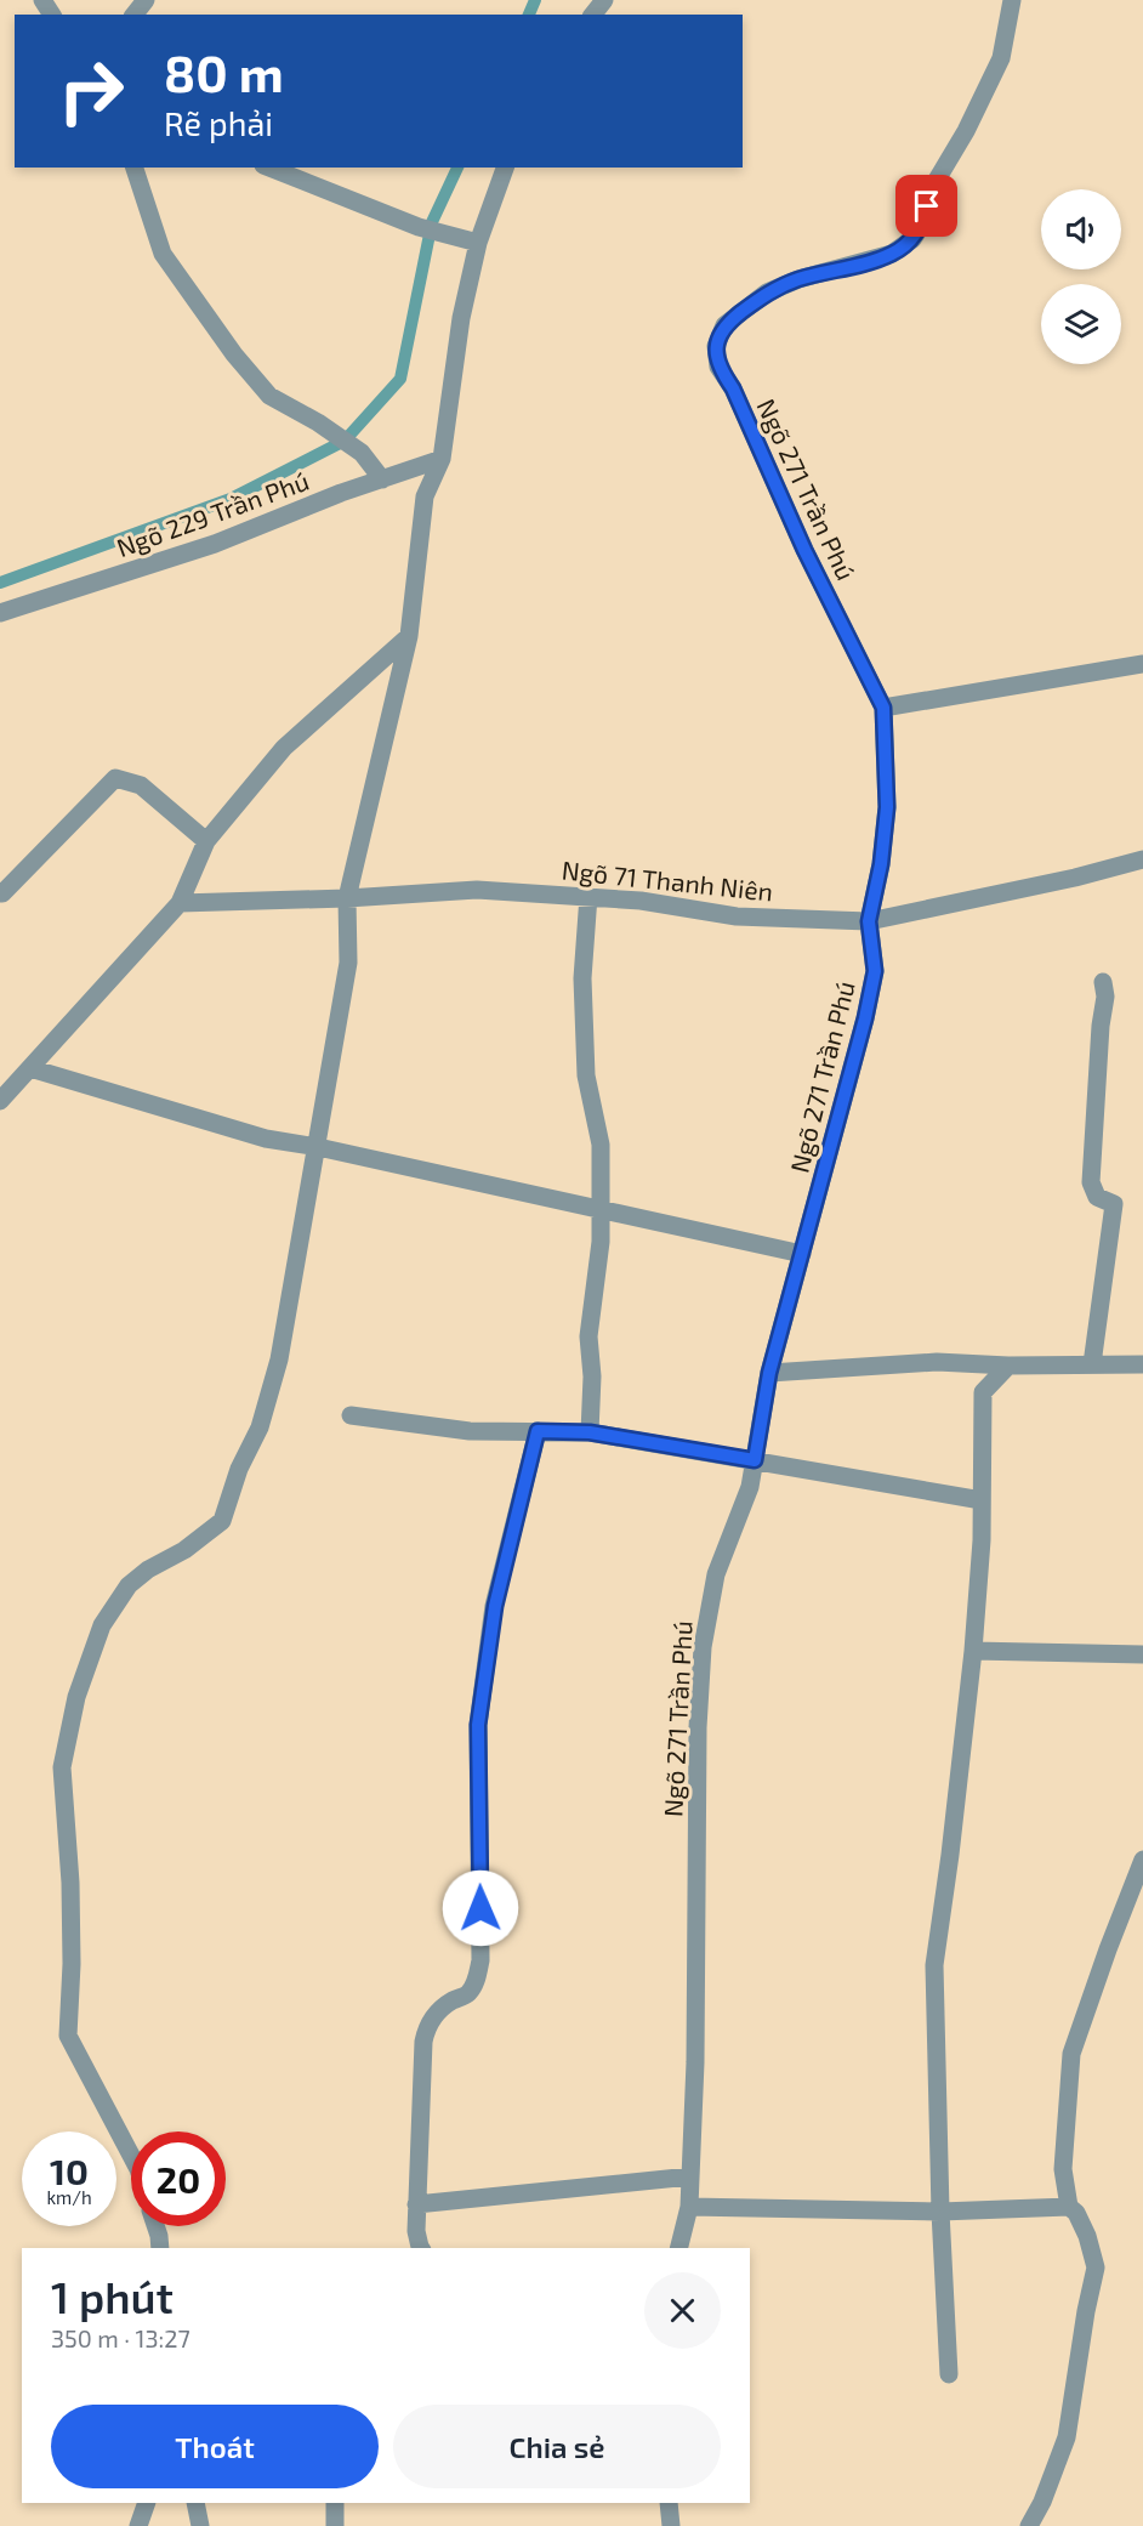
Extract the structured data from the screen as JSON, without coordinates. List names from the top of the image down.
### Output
{
  "streets": {
    "street": ["Ngõ 271 Trần Phú", "Ngõ 229 Trần Phú", "Ngõ 71 Thanh Niên"]
  },
  "crossings": [
    ["Ngõ 271 Trần Phú", "Ngõ 71 Thanh Niên"]
  ],
  "page": {
    "turn": ["80 m", "Rẽ phải"],
    "speed": "10 km/h",
    "limit": "20",
    "heading": ["1 phút", "350 m · 13:27"],
    "buttons": ["Thoát", "Chia sẻ"]
  }
}
